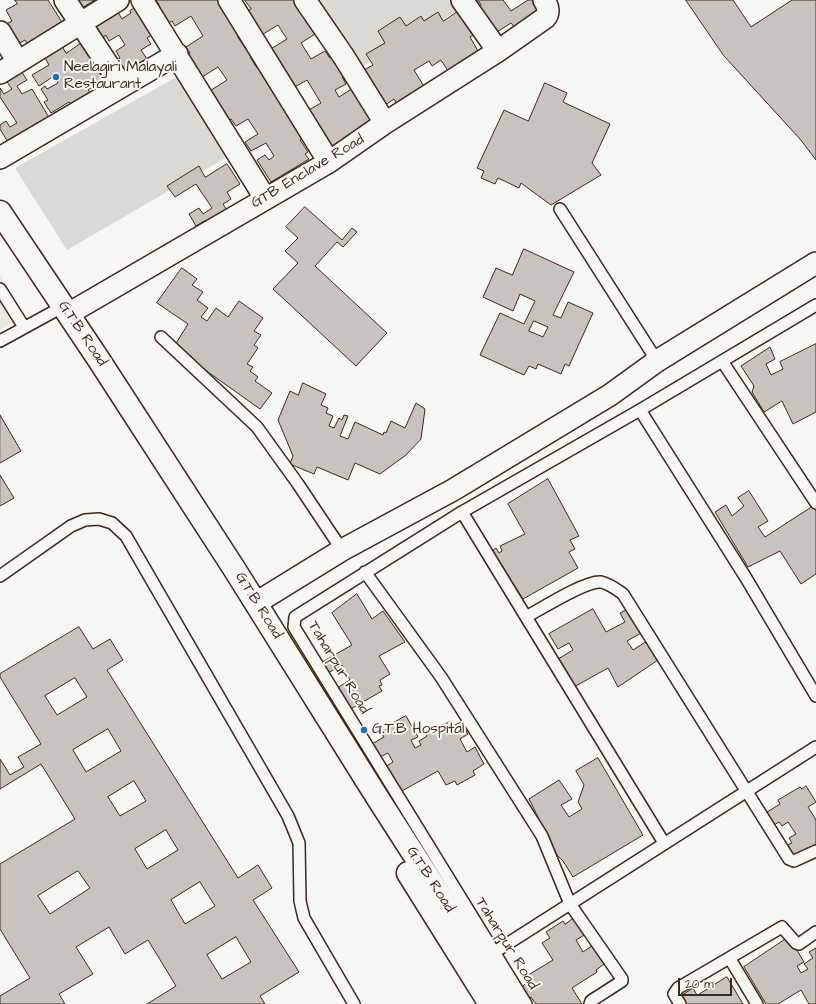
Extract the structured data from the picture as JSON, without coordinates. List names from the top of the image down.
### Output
{
  "streets": {
    "main road": ["G.T.B Road"],
    "street": ["GTB Enclave Road"],
    "lane": ["Taharpur Road"]
  },
  "crossings": [
    ["GTB Enclave Road", "G.T.B Road"]
  ],
  "places": ["Neelagiri Malayali Restaurant", "G.T.B Hospital"],
  "scale_bar": "20 m"
}
